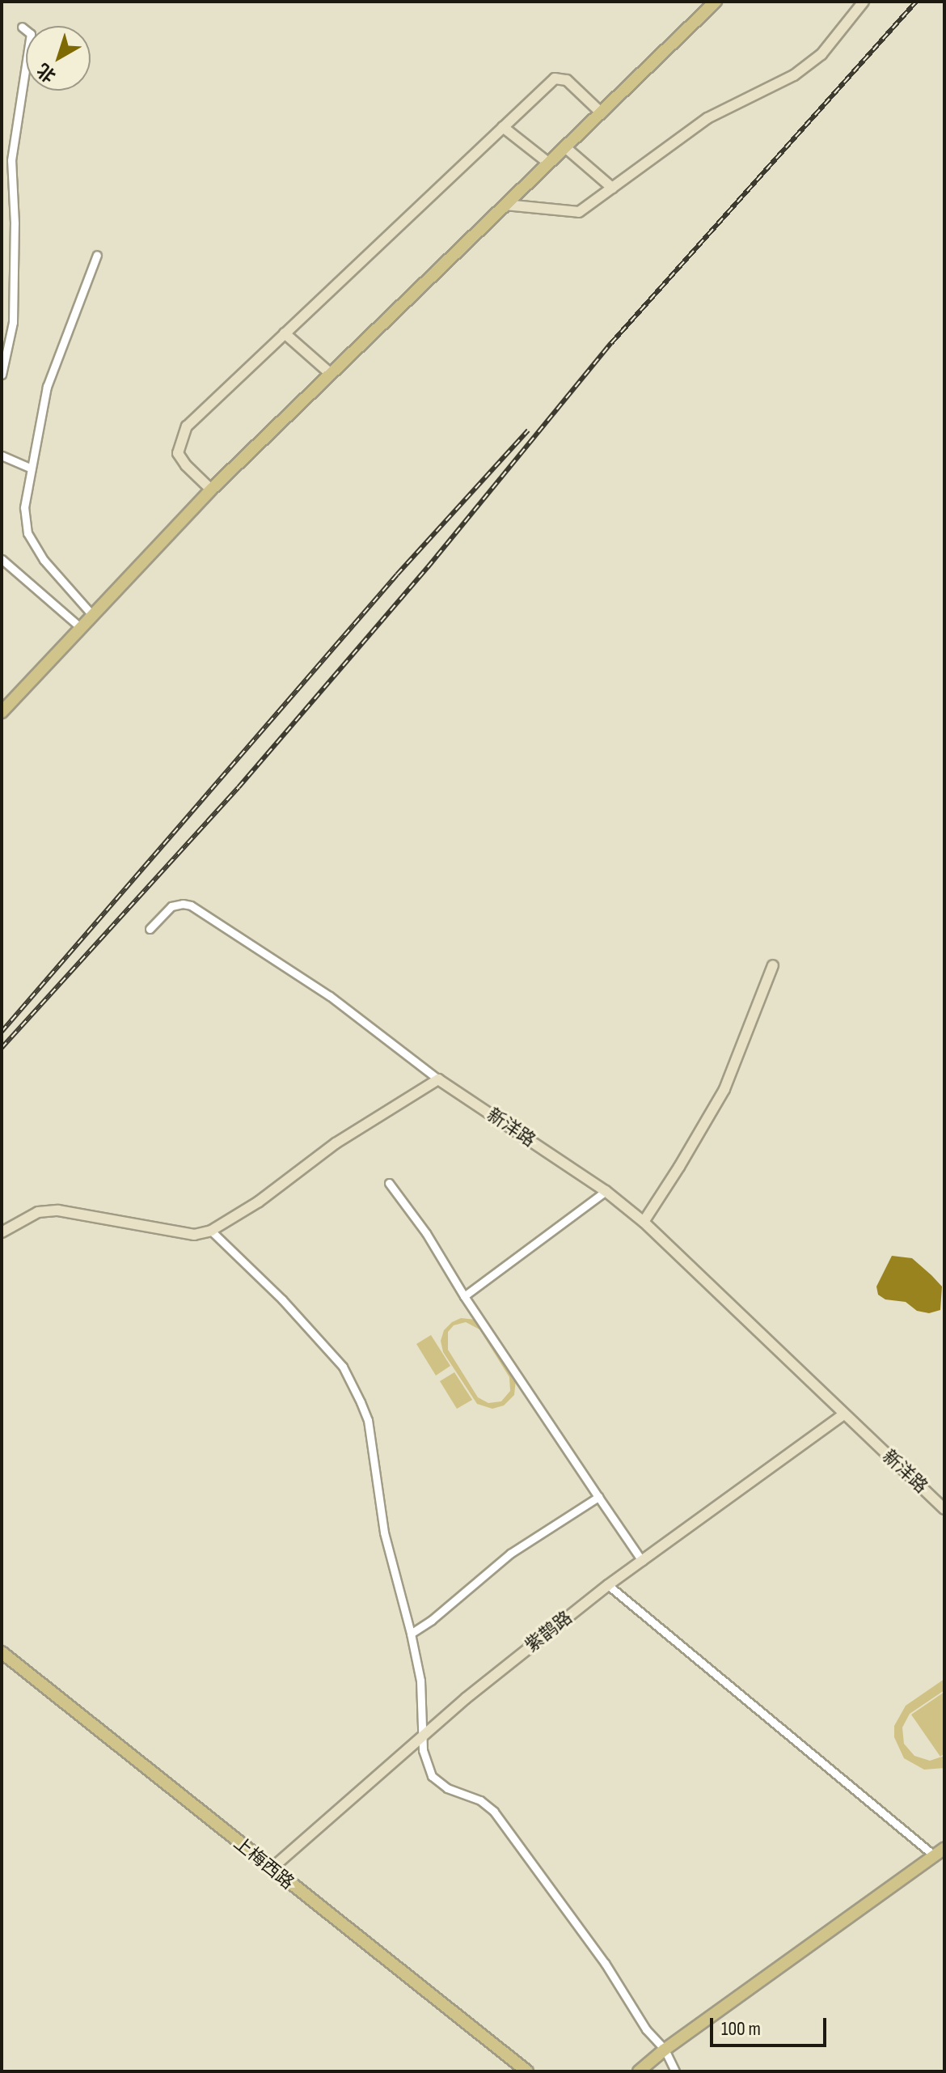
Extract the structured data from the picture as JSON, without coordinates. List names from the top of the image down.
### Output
{
  "streets": {
    "main road": ["上梅西路"],
    "street": ["新洋路", "紫鹊路"]
  },
  "crossings": [
    ["新洋路", "紫鹊路"],
    ["紫鹊路", "上梅西路"]
  ],
  "scale_bar": "100 m",
  "north": "bottom left"
}
